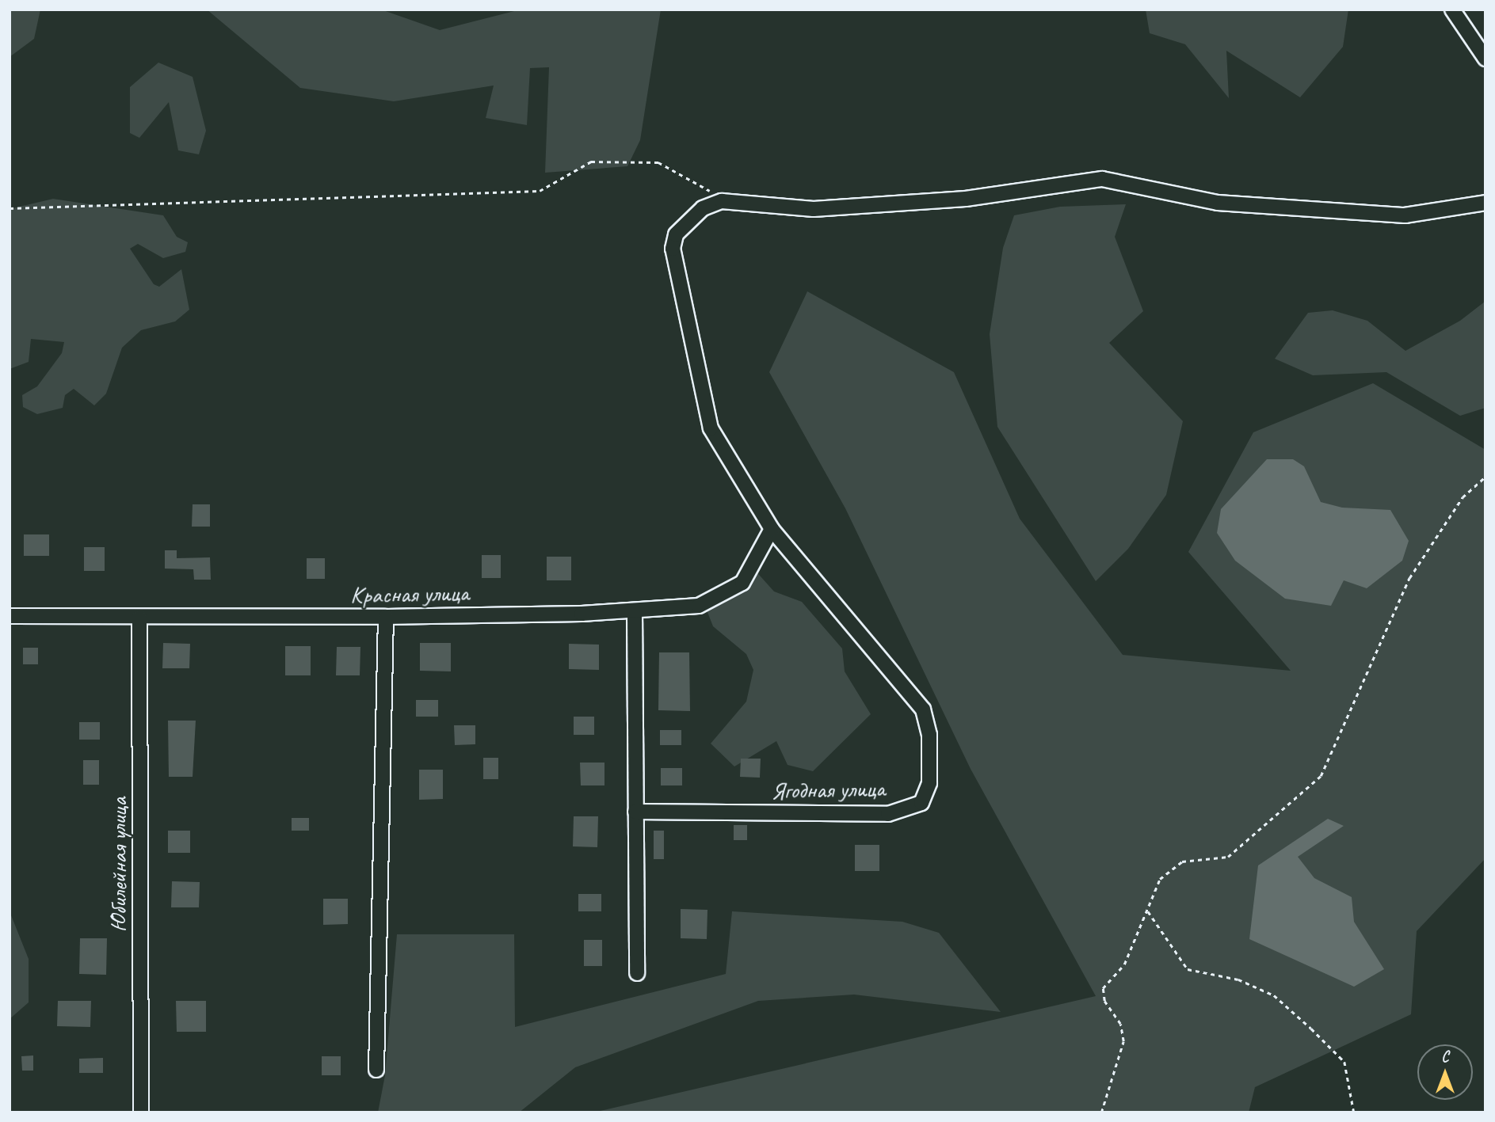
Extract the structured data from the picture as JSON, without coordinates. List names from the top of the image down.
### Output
{
  "streets": {
    "street": ["Красная улица", "Ягодная улица", "Юбилейная улица"]
  },
  "crossings": [
    ["Красная улица", "Ягодная улица"],
    ["Красная улица", "Юбилейная улица"]
  ],
  "north": "top"
}
